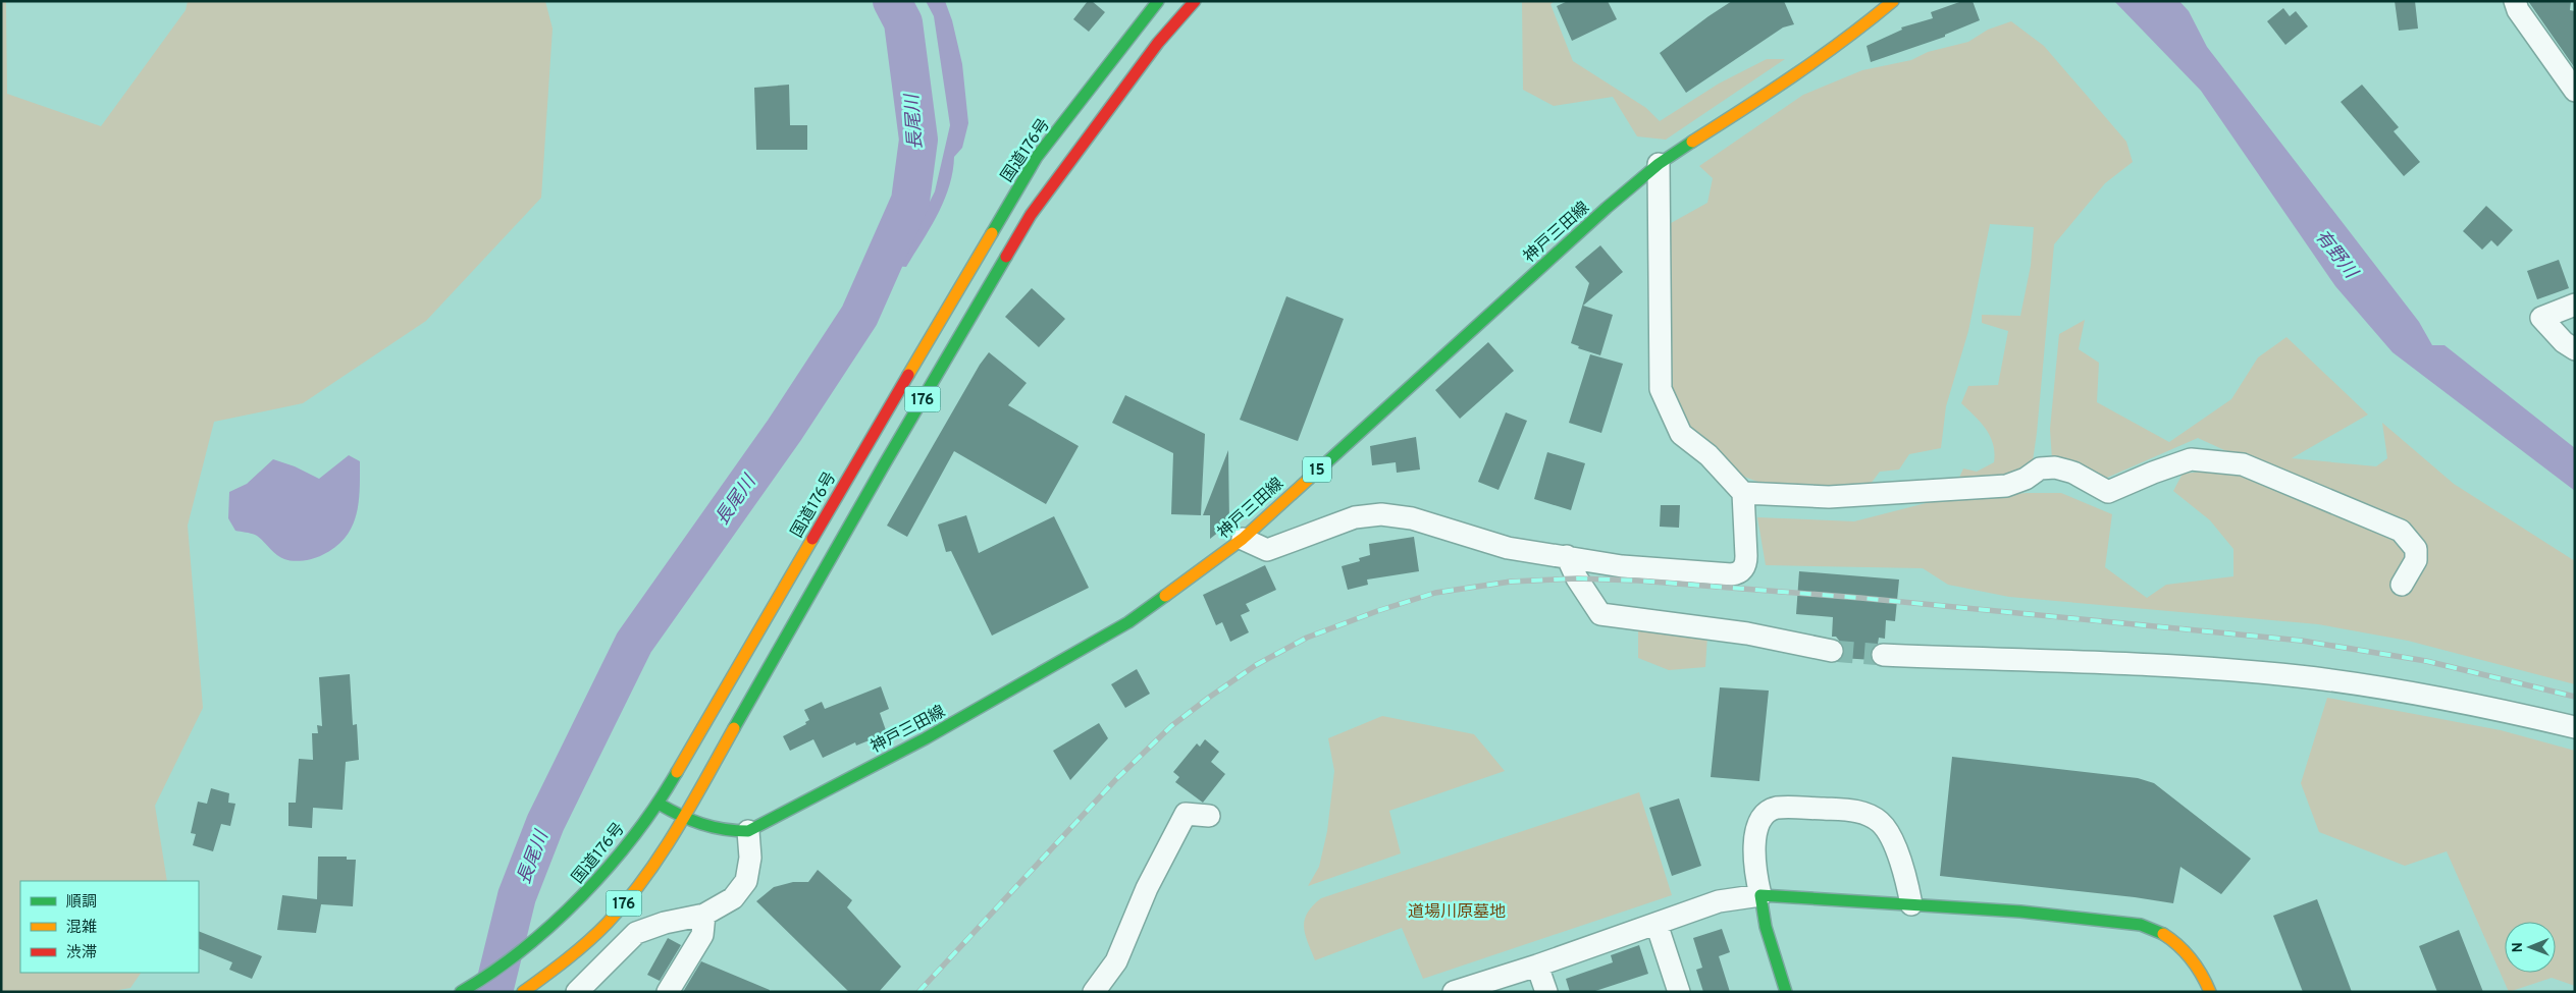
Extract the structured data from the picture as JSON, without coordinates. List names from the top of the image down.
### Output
{
  "streets": {
    "main road": [
      "国道176号",
      "神戸三田線",
      "176",
      "15"
    ]
  },
  "crossings": [
    ["国道176号", "神戸三田線"],
    ["神戸三田線", "176"]
  ],
  "water": ["長尾川", "有野川"],
  "parks": ["道場川原墓地"],
  "legend": ["順調", "混雑", "渋滞"],
  "north": "left"
}
